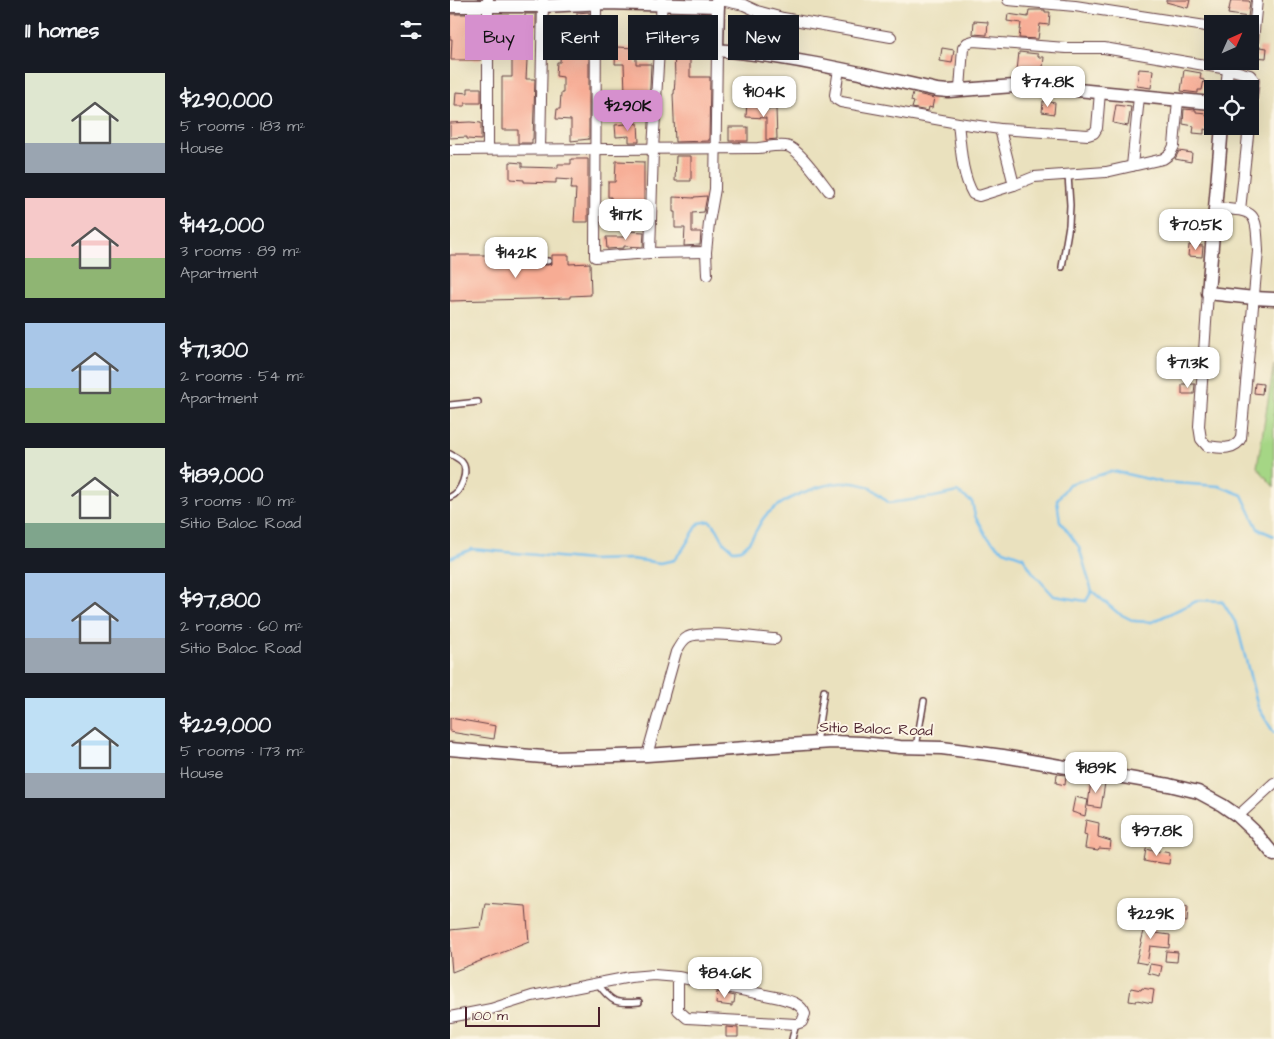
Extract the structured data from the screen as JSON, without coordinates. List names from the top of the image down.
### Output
{
  "streets": {
    "street": ["Sitio Baloc Road"]
  },
  "scale_bar": "100 m",
  "north": "top right",
  "page": {
    "heading": "11 homes",
    "chip": [
      "Buy",
      "Rent",
      "Filters",
      "New"
    ],
    "list": [
      {
        "name": "$290,000",
        "note": "5 rooms · 183 m² · House"
      },
      {
        "name": "$142,000",
        "note": "3 rooms · 89 m² · Apartment"
      },
      {
        "name": "$71,300",
        "note": "2 rooms · 54 m² · Apartment"
      },
      {
        "name": "$189,000",
        "note": "3 rooms · 110 m² · Sitio Baloc Road"
      },
      {
        "name": "$97,800",
        "note": "2 rooms · 60 m² · Sitio Baloc Road"
      },
      {
        "name": "$229,000",
        "note": "5 rooms · 173 m² · House"
      }
    ],
    "price": [
      "$74.8K",
      "$104K",
      "$290K",
      "$117K",
      "$70.5K",
      "$142K",
      "$71.3K",
      "$189K",
      "$97.8K",
      "$229K",
      "$84.6K"
    ],
    "scale": "100 m"
  }
}
